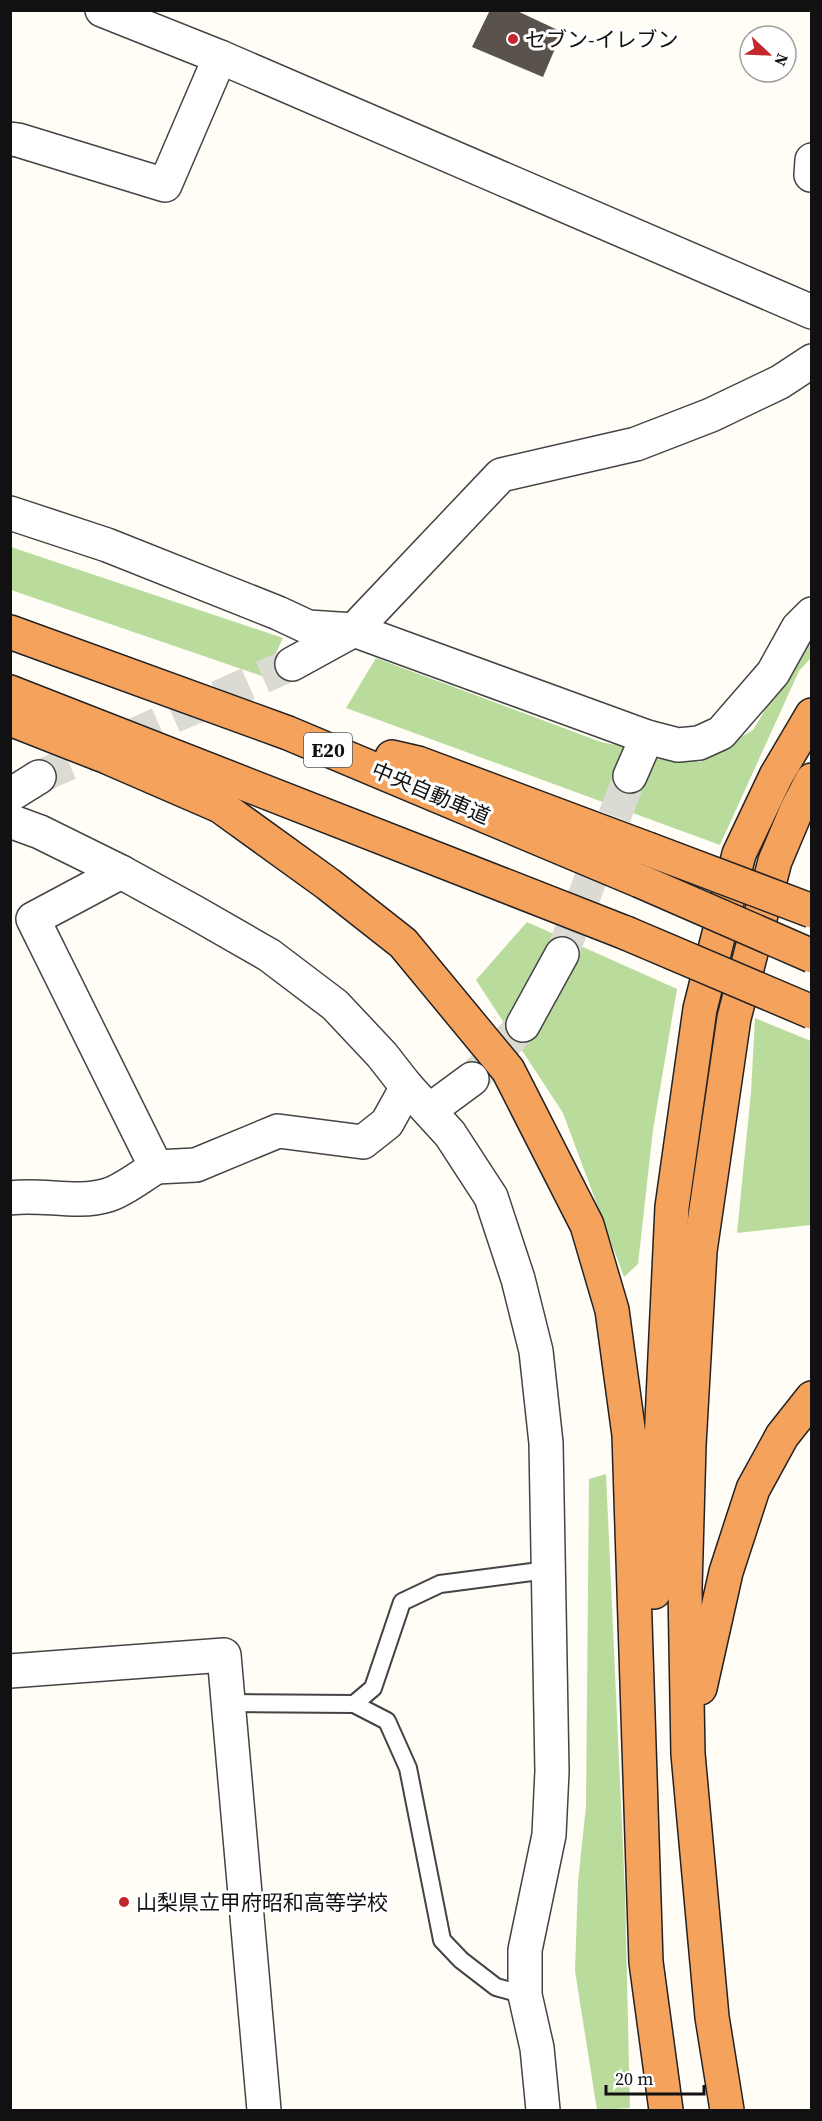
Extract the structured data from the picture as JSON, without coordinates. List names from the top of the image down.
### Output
{
  "streets": {
    "highway": ["E20", "中央自動車道"]
  },
  "places": ["セブン-イレブン", "山梨県立甲府昭和高等学校"],
  "scale_bar": "20 m",
  "north": "bottom right"
}
